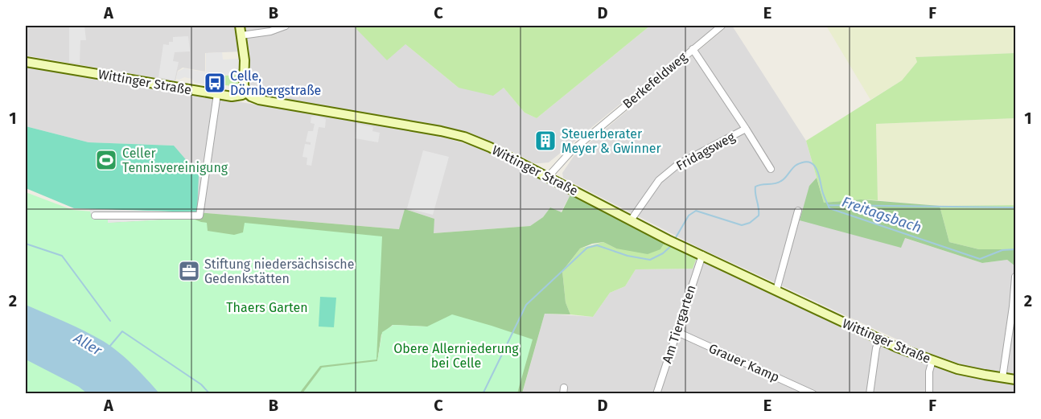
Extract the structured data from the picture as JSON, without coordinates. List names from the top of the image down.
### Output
{
  "streets": {
    "main road": ["Wittinger Straße"],
    "street": [
      "Berkefeldweg",
      "Fridagsweg",
      "Am Tiergarten",
      "Grauer Kamp"
    ]
  },
  "crossings": [
    ["Berkefeldweg", "Wittinger Straße"],
    ["Wittinger Straße", "Fridagsweg"],
    ["Wittinger Straße", "Am Tiergarten"],
    ["Am Tiergarten", "Grauer Kamp"]
  ],
  "water": ["Freitagsbach", "Aller"],
  "parks": ["Thaers Garten", "Obere Allerniederung bei Celle"],
  "places": {
    "bus stop": ["Celle, Dörnbergstraße"],
    "building": ["Steuerberater Meyer & Gwinner"],
    "sports": ["Celler Tennisvereinigung"],
    "office": ["Stiftung niedersächsische Gedenkstätten"]
  },
  "grid": {
    "columns": [
      "A",
      "B",
      "C",
      "D",
      "E",
      "F"
    ],
    "rows": ["1", "2"]
  }
}
